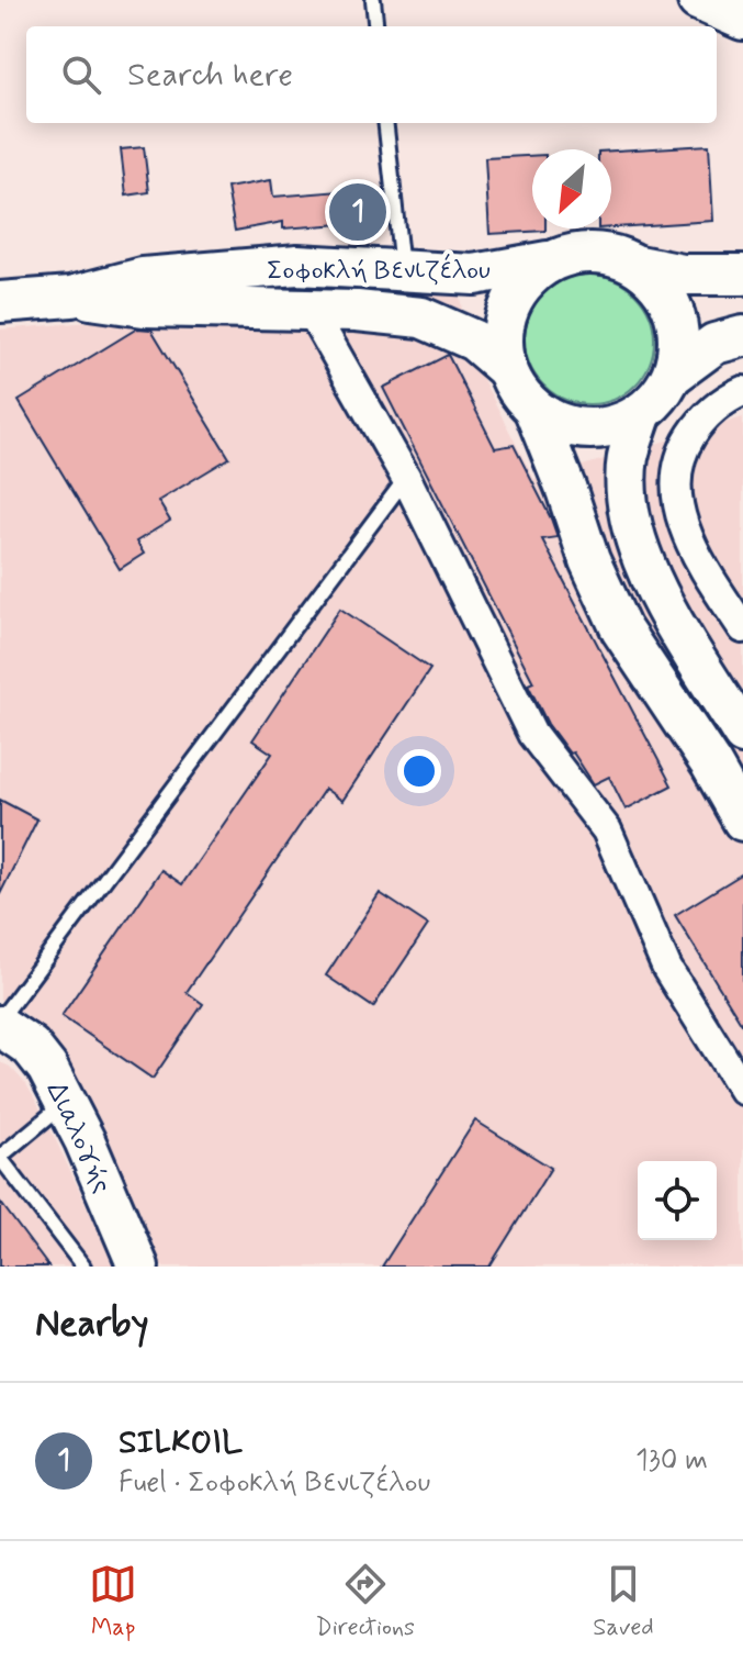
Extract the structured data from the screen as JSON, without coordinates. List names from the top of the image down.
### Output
{
  "streets": {
    "street": ["Σοφοκλή Βενιζέλου", "Διαλογής"]
  },
  "north": "bottom left",
  "page": {
    "search": "Search here",
    "pins": "1",
    "heading": "Nearby",
    "list": [
      {
        "mark": "1",
        "name": "SILKOIL",
        "note": "Fuel · Σοφοκλή Βενιζέλου",
        "value": "130 m"
      }
    ],
    "nav": ["Map", "Directions", "Saved"]
  }
}
